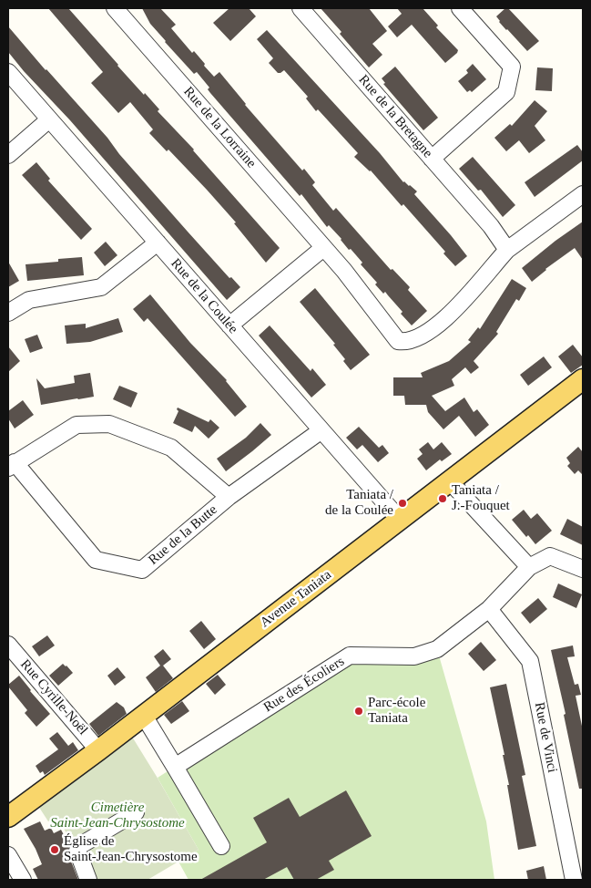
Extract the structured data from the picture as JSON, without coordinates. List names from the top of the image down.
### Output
{
  "streets": {
    "main road": ["Avenue Taniata"],
    "street": [
      "Rue de la Bretagne",
      "Rue de la Lorraine",
      "Rue de la Coulée",
      "Rue de la Butte",
      "Rue des Écoliers",
      "Rue Cyrille-Noël",
      "Rue de Vinci"
    ]
  },
  "crossings": [
    ["Rue de la Bretagne", "Rue de la Lorraine"],
    ["Rue de la Coulée", "Rue de la Butte"],
    ["Rue de la Coulée", "Avenue Taniata"],
    ["Avenue Taniata", "Rue Cyrille-Noël"],
    ["Rue des Écoliers", "Rue de Vinci"]
  ],
  "parks": ["Cimetière Saint-Jean-Chrysostome"],
  "places": [
    "Taniata / J.-Fouquet",
    "Taniata / de la Coulée",
    "Parc-école Taniata",
    "Église de Saint-Jean-Chrysostome"
  ]
}
